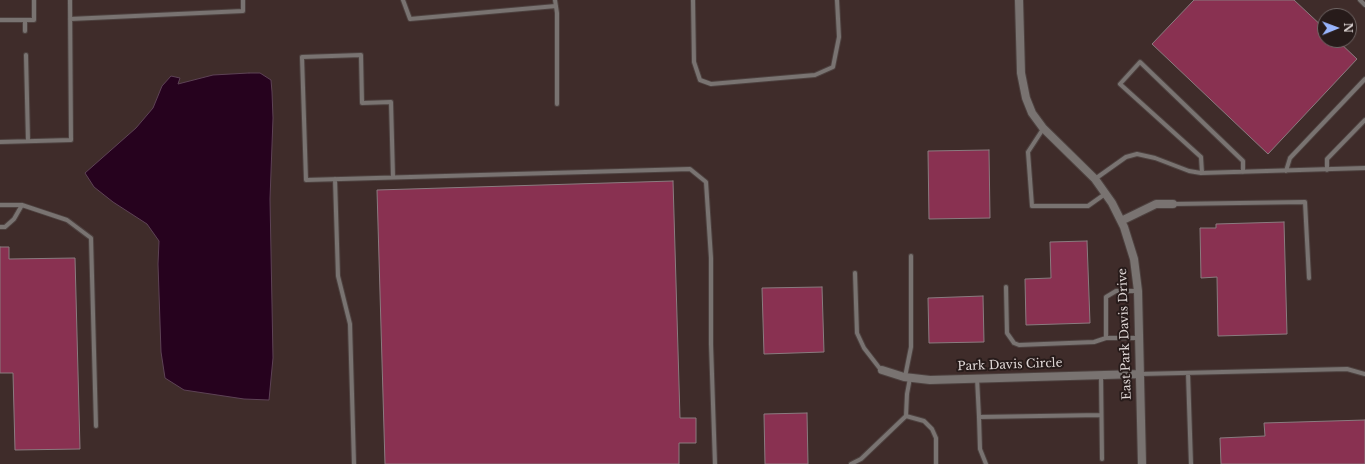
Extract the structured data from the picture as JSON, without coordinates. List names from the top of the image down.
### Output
{
  "streets": {
    "street": ["East Park Davis Drive", "Park Davis Circle"]
  },
  "crossings": [
    ["East Park Davis Drive", "Park Davis Circle"]
  ],
  "north": "right"
}
